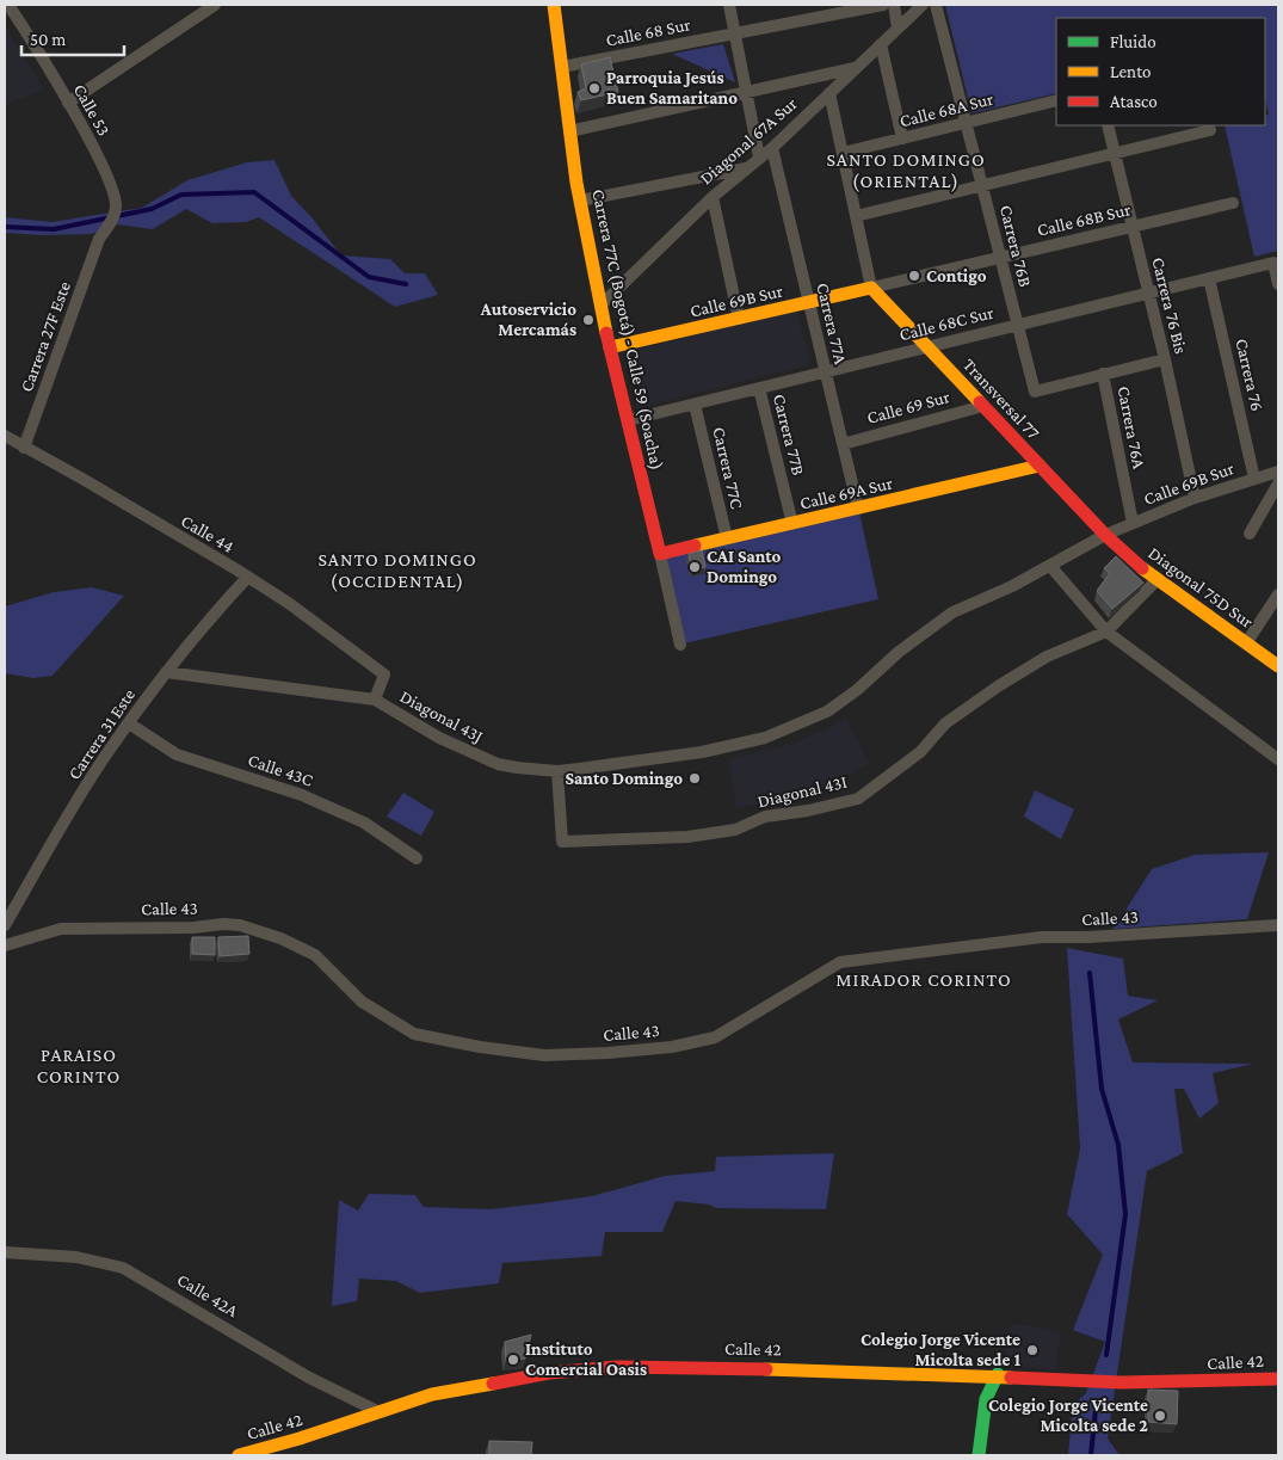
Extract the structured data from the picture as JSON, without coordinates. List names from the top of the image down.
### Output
{
  "streets": {
    "street": [
      "Calle 68 Sur",
      "Calle 53",
      "Calle 68A Sur",
      "Diagonal 67A Sur",
      "Calle 68B Sur",
      "Carrera 76B",
      "Calle 69B Sur",
      "Carrera 76 Bis",
      "Carrera 77A",
      "Calle 68C Sur",
      "Carrera 77C (Bogotá) - Calle 59 (Soacha)",
      "Carrera 27F Este",
      "Carrera 76",
      "Transversal 77",
      "Calle 69 Sur",
      "Carrera 76A",
      "Carrera 77B",
      "Carrera 77C",
      "Calle 69A Sur",
      "Calle 44",
      "Diagonal 75D Sur",
      "Diagonal 43J",
      "Carrera 31 Este",
      "Calle 43C",
      "Diagonal 43I",
      "Calle 43",
      "Calle 42A",
      "Calle 42"
    ]
  },
  "crossings": [
    ["Calle 68 Sur", "Carrera 77C (Bogotá) - Calle 59 (Soacha)"],
    ["Calle 53", "Carrera 27F Este"],
    ["Calle 68A Sur", "Carrera 76B"],
    ["Diagonal 67A Sur", "Carrera 77A"],
    ["Diagonal 67A Sur", "Carrera 77C (Bogotá) - Calle 59 (Soacha)"],
    ["Calle 68B Sur", "Carrera 76B"],
    ["Calle 68B Sur", "Calle 69B Sur"],
    ["Calle 68B Sur", "Carrera 76 Bis"],
    ["Calle 68B Sur", "Transversal 77"],
    ["Carrera 76B", "Calle 68C Sur"],
    ["Carrera 76B", "Carrera 76A"],
    ["Calle 69B Sur", "Carrera 76 Bis"],
    ["Calle 69B Sur", "Carrera 77A"],
    ["Calle 69B Sur", "Carrera 77C (Bogotá) - Calle 59 (Soacha)"],
    ["Calle 69B Sur", "Carrera 76"],
    ["Calle 69B Sur", "Transversal 77"],
    ["Calle 69B Sur", "Carrera 76A"],
    ["Calle 69B Sur", "Diagonal 75D Sur"],
    ["Calle 69B Sur", "Diagonal 43J"],
    ["Carrera 76 Bis", "Calle 68C Sur"],
    ["Carrera 77A", "Calle 68C Sur"],
    ["Carrera 77A", "Calle 69 Sur"],
    ["Carrera 77A", "Calle 69A Sur"],
    ["Calle 68C Sur", "Carrera 77C (Bogotá) - Calle 59 (Soacha)"],
    ["Calle 68C Sur", "Carrera 76"],
    ["Calle 68C Sur", "Transversal 77"],
    ["Calle 68C Sur", "Carrera 77B"],
    ["Calle 68C Sur", "Carrera 77C"],
    ["Carrera 77C (Bogotá) - Calle 59 (Soacha)", "Calle 69A Sur"],
    ["Carrera 27F Este", "Calle 44"],
    ["Transversal 77", "Calle 69 Sur"],
    ["Transversal 77", "Calle 69A Sur"],
    ["Transversal 77", "Diagonal 75D Sur"],
    ["Carrera 77B", "Calle 69A Sur"],
    ["Carrera 77C", "Calle 69A Sur"],
    ["Calle 44", "Diagonal 43J"],
    ["Calle 44", "Carrera 31 Este"],
    ["Diagonal 43J", "Carrera 31 Este"],
    ["Diagonal 43J", "Diagonal 43I"],
    ["Carrera 31 Este", "Calle 43C"],
    ["Calle 42A", "Calle 42"]
  ],
  "districts": [
    "SANTO DOMINGO (ORIENTAL)",
    "SANTO DOMINGO (OCCIDENTAL)",
    "MIRADOR CORINTO",
    "PARAISO CORINTO"
  ],
  "places": [
    "Parroquia Jesús Buen Samaritano",
    "Contigo",
    "Autoservicio Mercamás",
    "CAI Santo Domingo",
    "Santo Domingo",
    "Colegio Jorge Vicente Micolta sede 1",
    "Instituto Comercial Oasis",
    "Colegio Jorge Vicente Micolta sede 2"
  ],
  "legend": ["Fluido", "Lento", "Atasco"],
  "scale_bar": "50 m"
}
